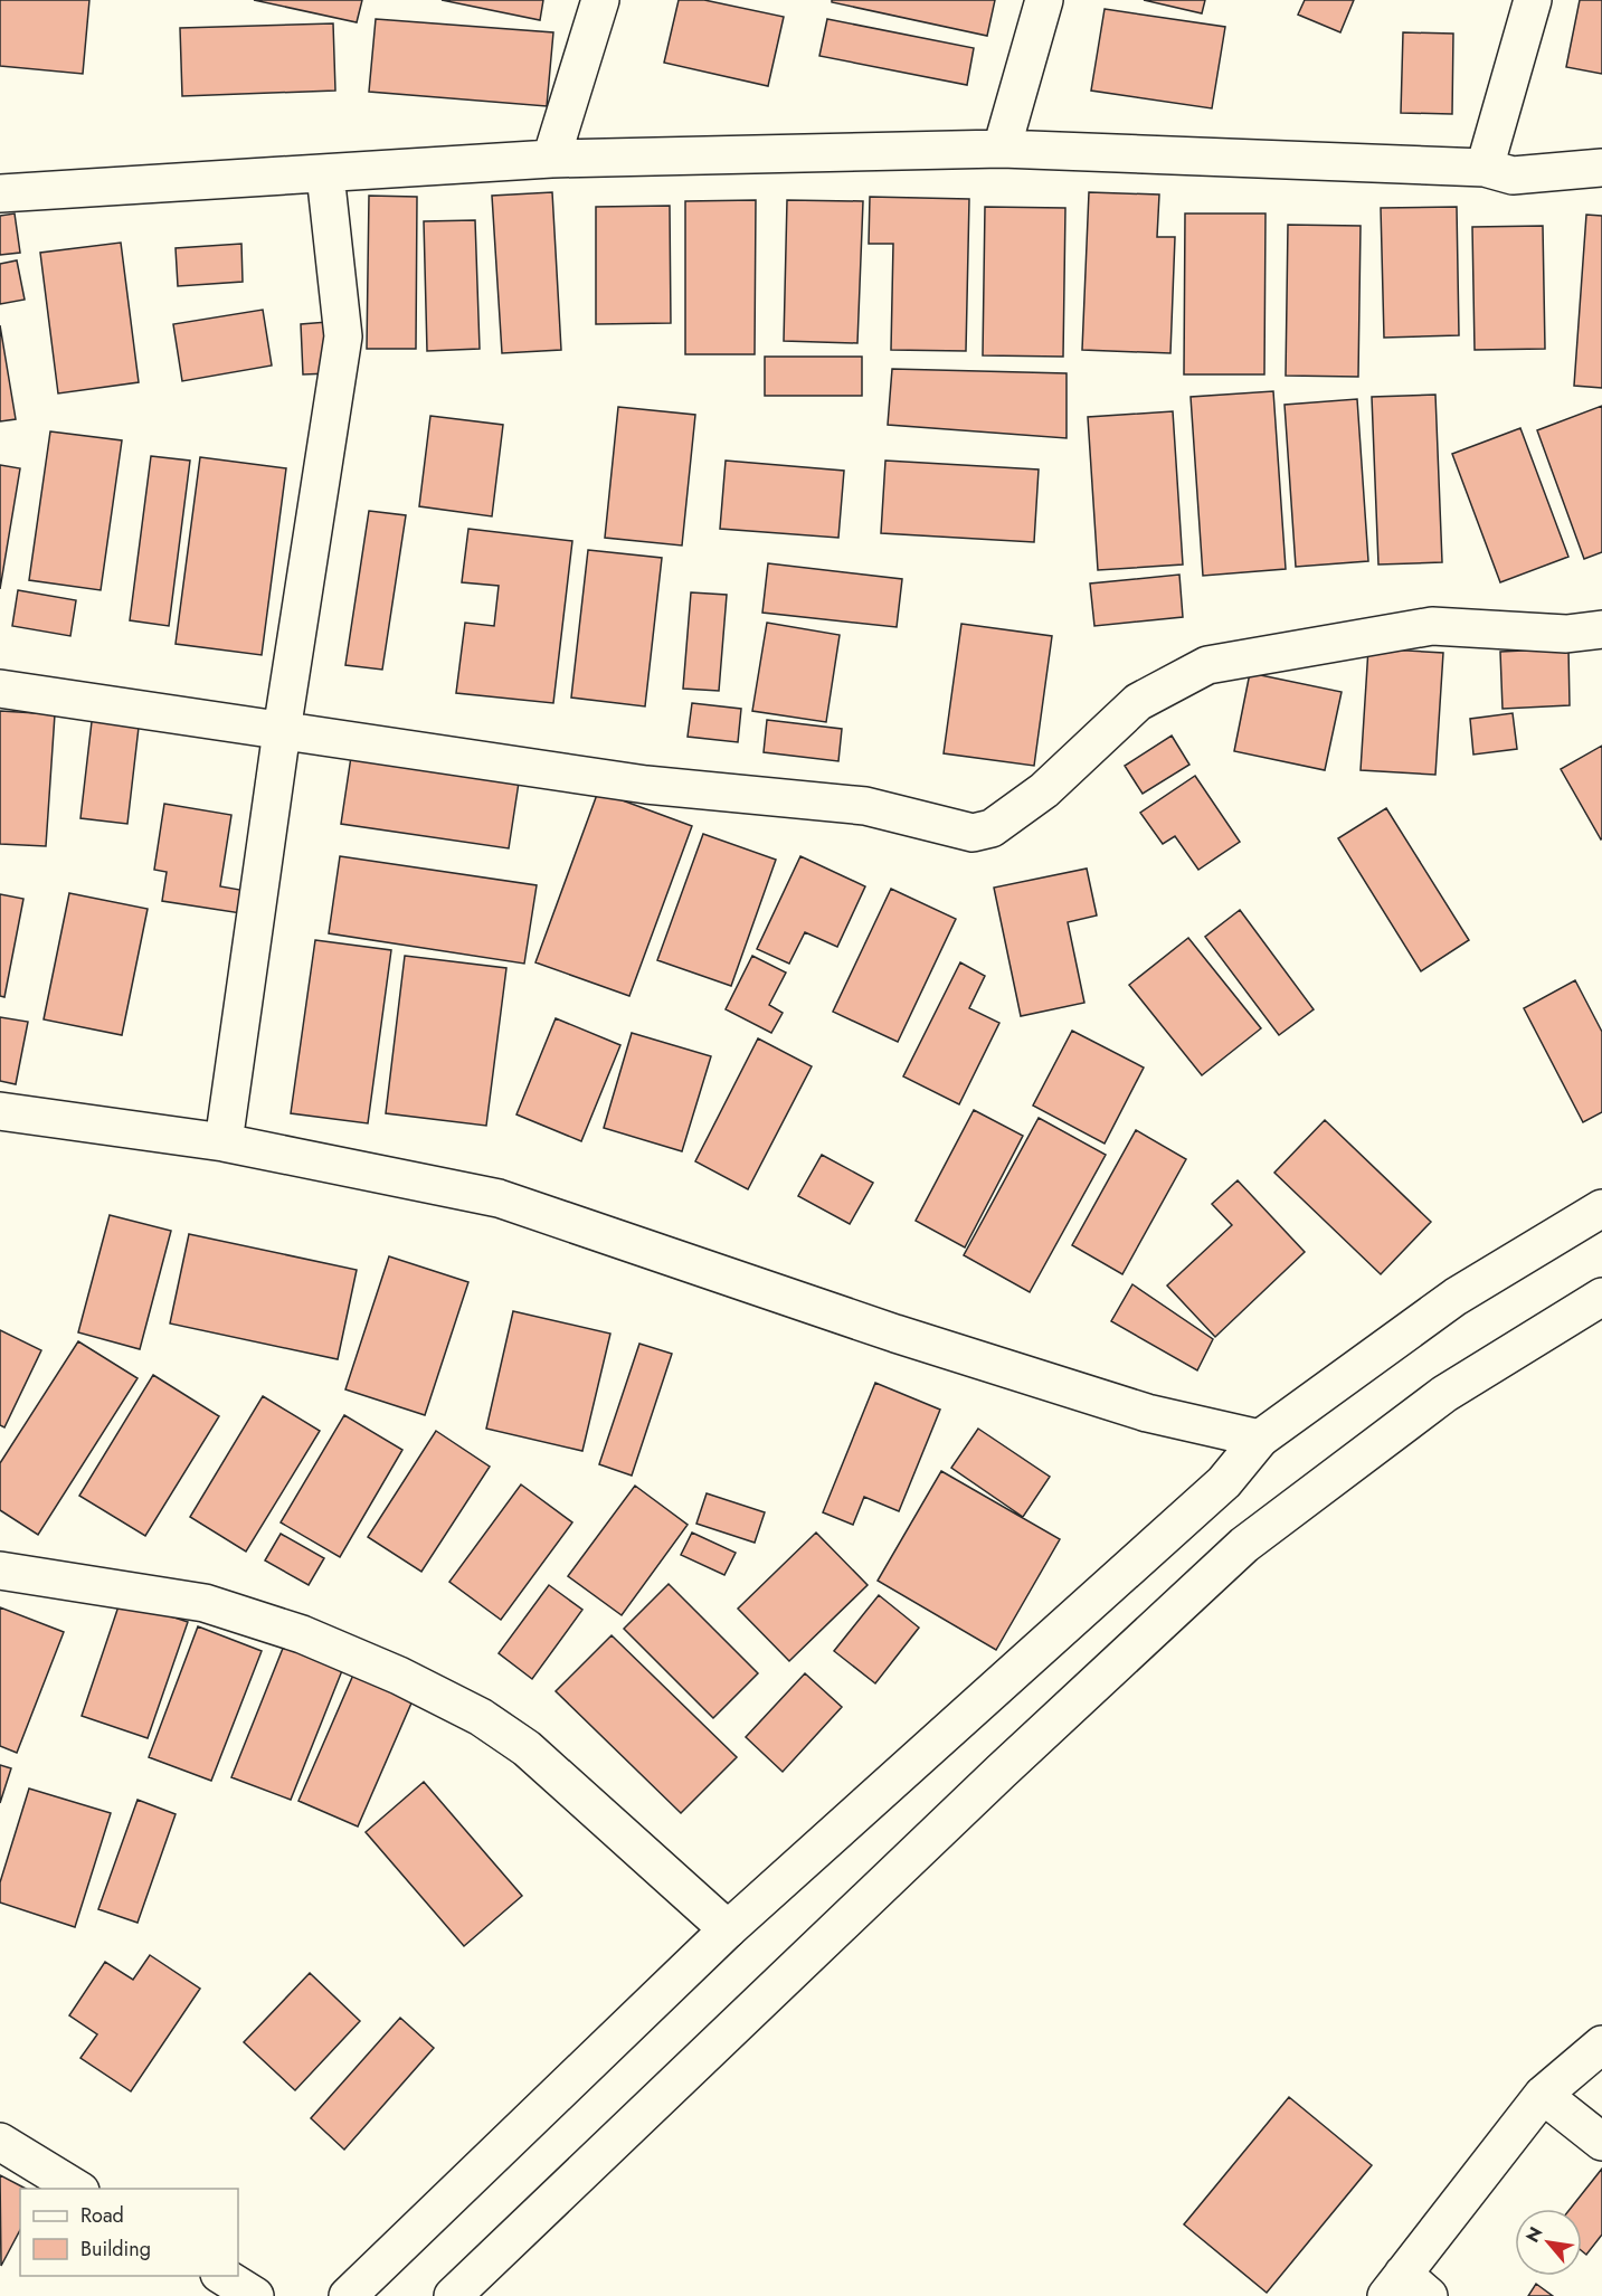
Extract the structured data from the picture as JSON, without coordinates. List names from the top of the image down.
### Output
{
  "legend": ["Road", "Building"],
  "north": "top left"
}
